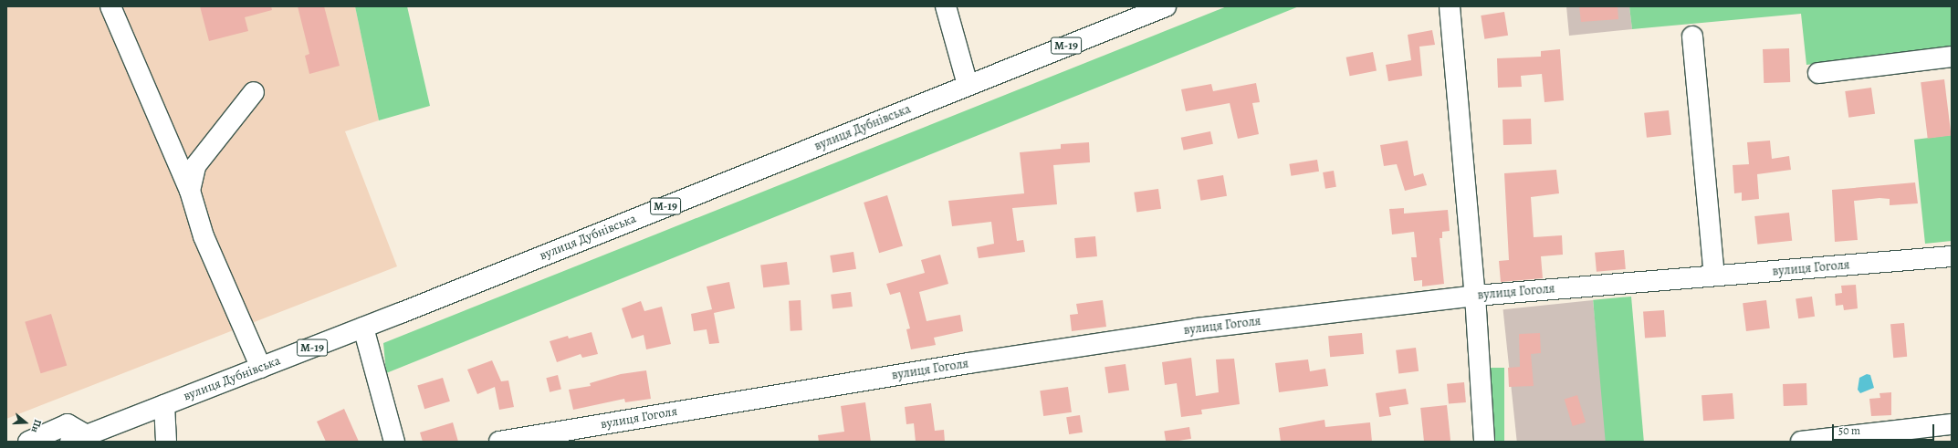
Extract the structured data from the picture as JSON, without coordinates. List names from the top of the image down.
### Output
{
  "streets": {
    "main road": ["М-19", "вулиця Дубнівська", "вулиця Гоголя"]
  },
  "scale_bar": "50 m",
  "north": "right"
}
